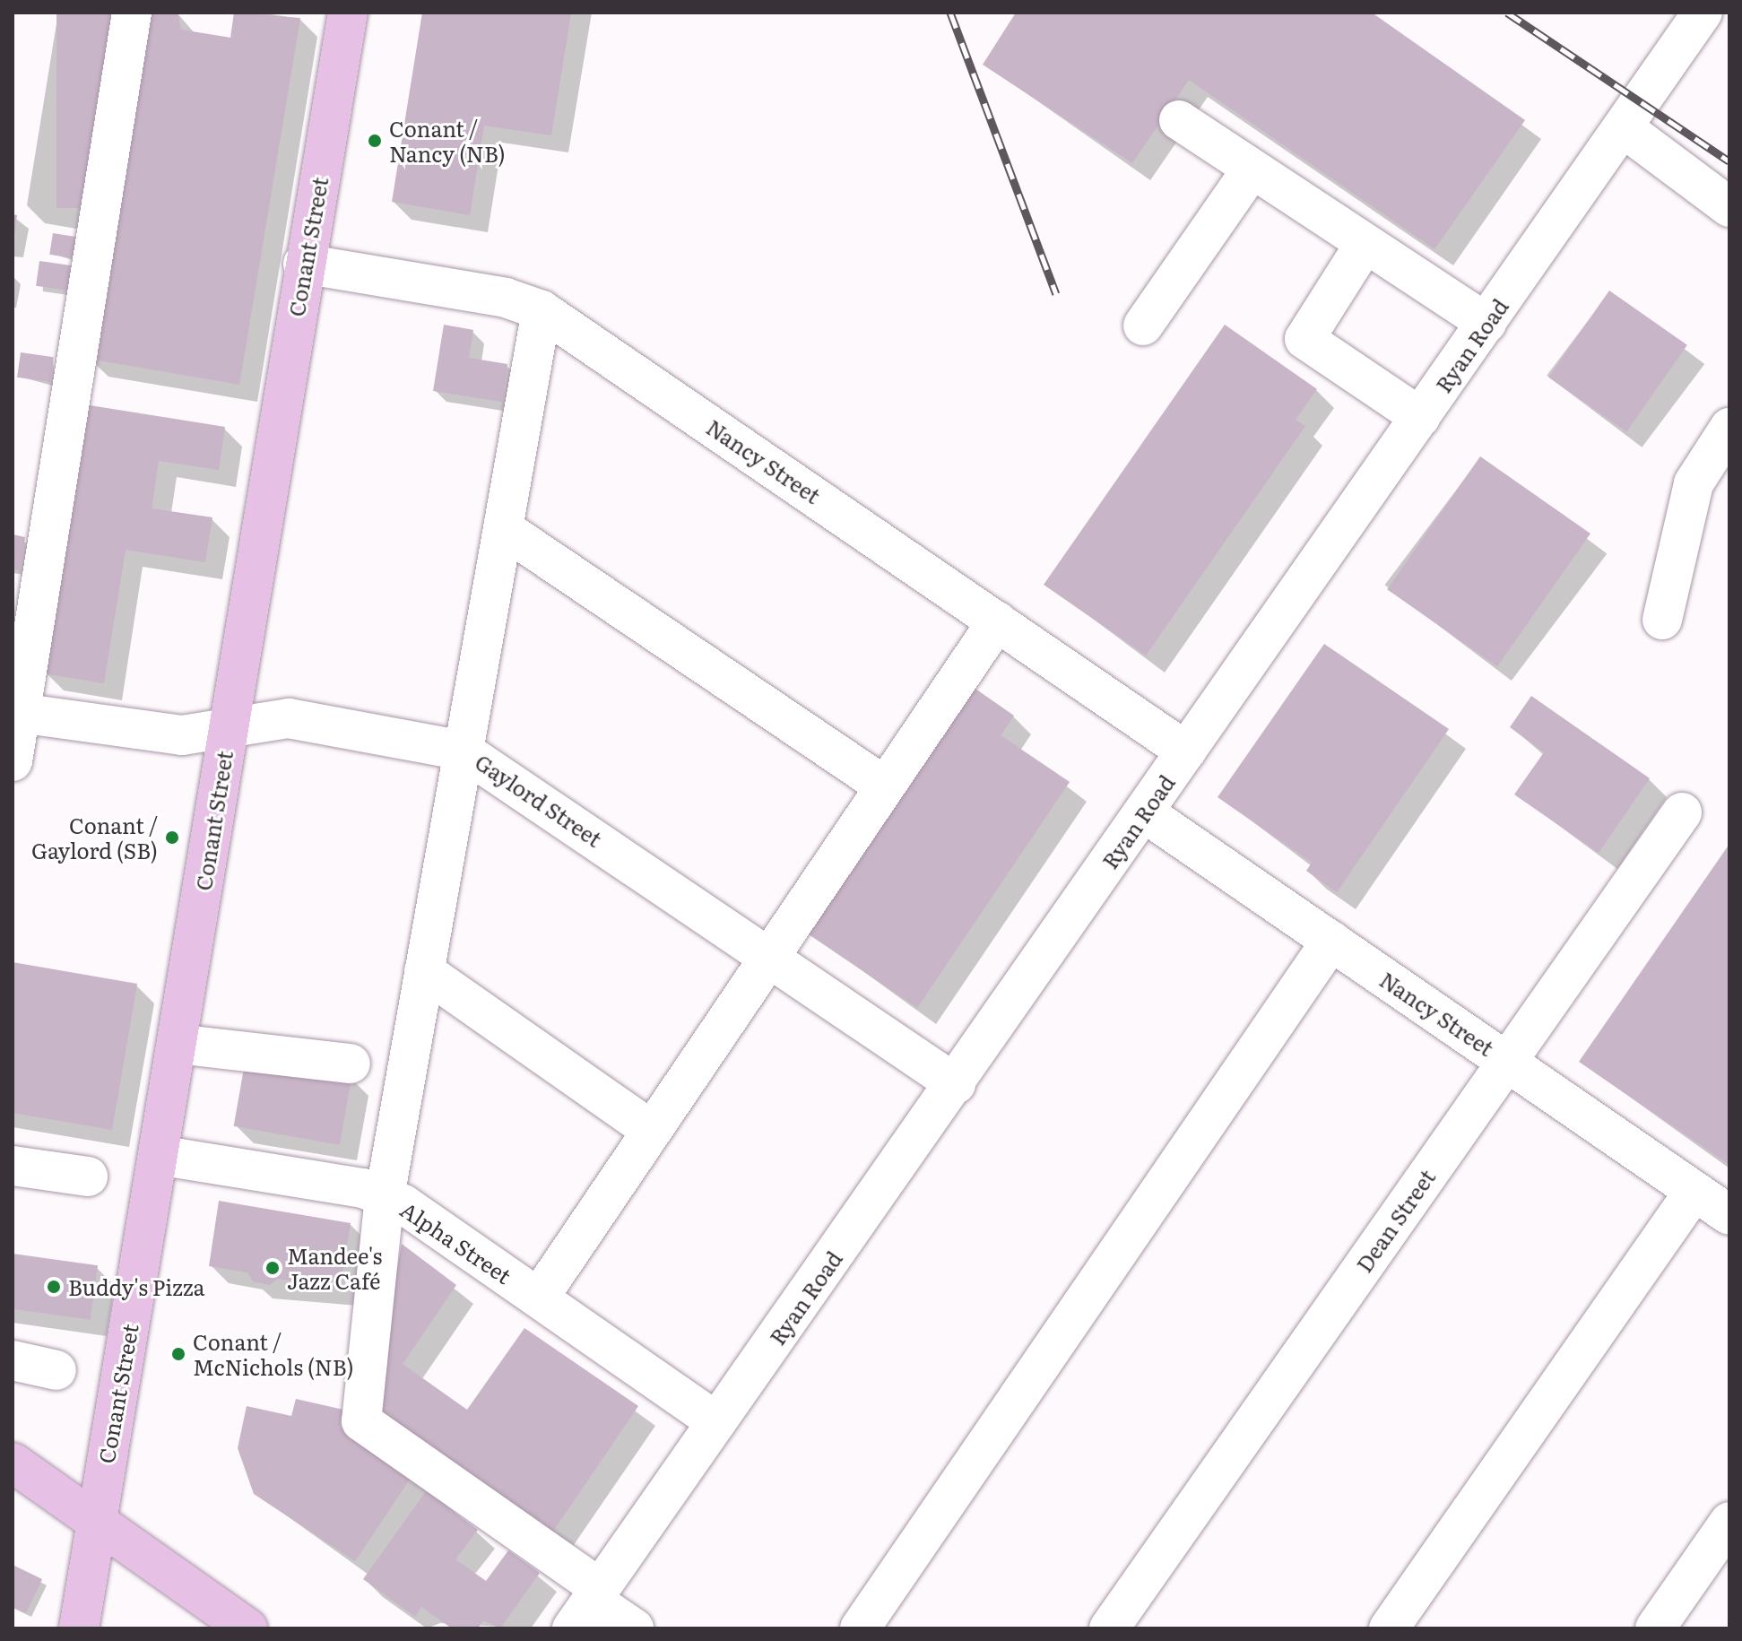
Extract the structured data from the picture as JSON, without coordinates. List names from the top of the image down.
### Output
{
  "streets": {
    "main road": ["Conant Street"],
    "street": [
      "Ryan Road",
      "Nancy Street",
      "Gaylord Street",
      "Dean Street",
      "Alpha Street"
    ]
  },
  "crossings": [
    ["Conant Street", "Nancy Street"],
    ["Conant Street", "Gaylord Street"],
    ["Conant Street", "Alpha Street"],
    ["Ryan Road", "Nancy Street"],
    ["Ryan Road", "Gaylord Street"],
    ["Ryan Road", "Alpha Street"],
    ["Nancy Street", "Dean Street"]
  ],
  "places": [
    "Conant / Nancy (NB)",
    "Conant / Gaylord (SB)",
    "Mandee's Jazz Café",
    "Buddy's Pizza",
    "Conant / McNichols (NB)"
  ]
}
